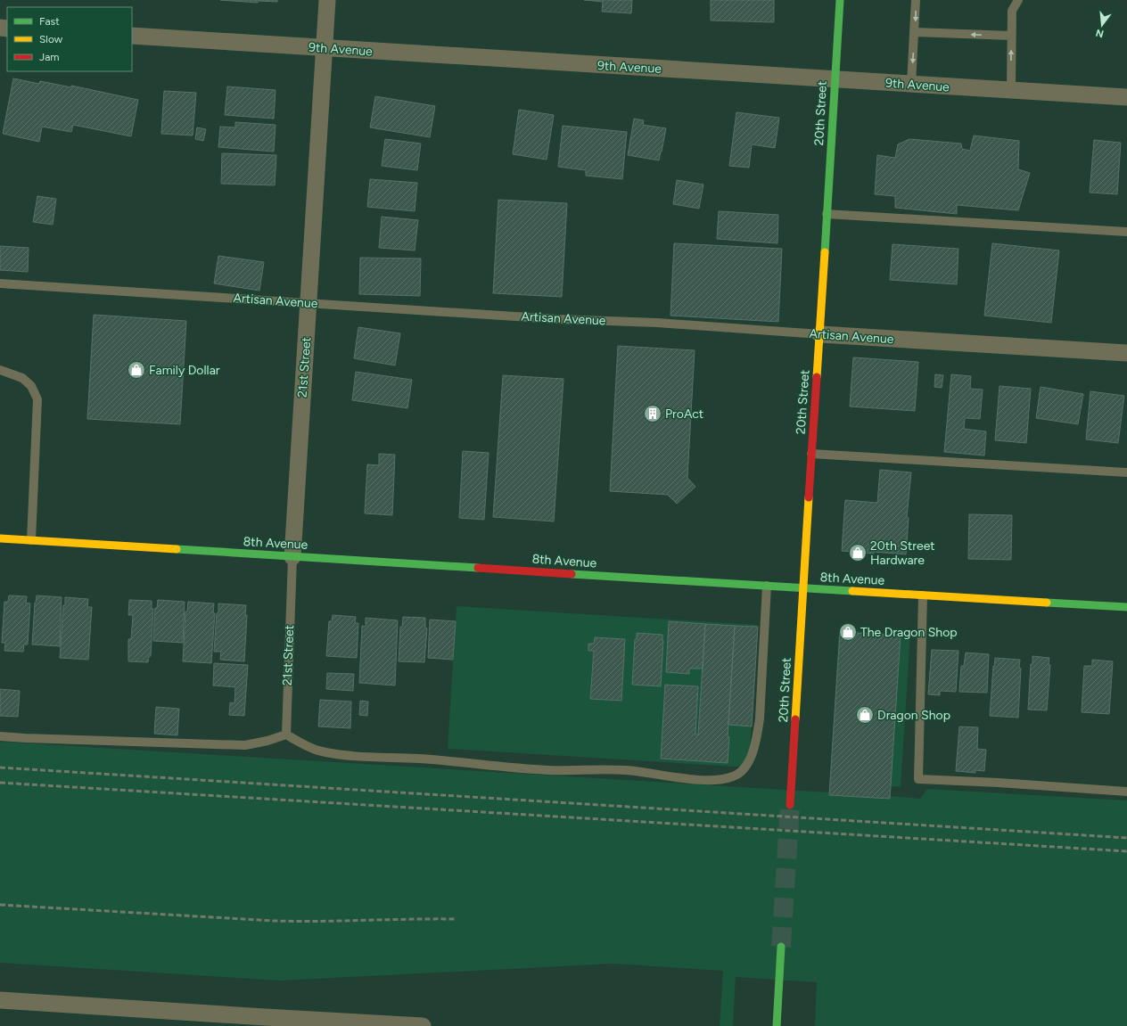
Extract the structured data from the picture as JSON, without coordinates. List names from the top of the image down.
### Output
{
  "streets": {
    "main road": ["20th Street", "8th Avenue"],
    "street": ["9th Avenue", "Artisan Avenue", "21st Street"]
  },
  "crossings": [
    ["9th Avenue", "20th Street"],
    ["9th Avenue", "21st Street"],
    ["20th Street", "Artisan Avenue"],
    ["20th Street", "8th Avenue"],
    ["Artisan Avenue", "21st Street"],
    ["21st Street", "8th Avenue"]
  ],
  "places": {
    "shop": [
      "Family Dollar",
      "20th Street Hardware",
      "The Dragon Shop",
      "Dragon Shop"
    ],
    "building": ["ProAct"]
  },
  "legend": ["Fast", "Slow", "Jam"],
  "north": "bottom"
}
